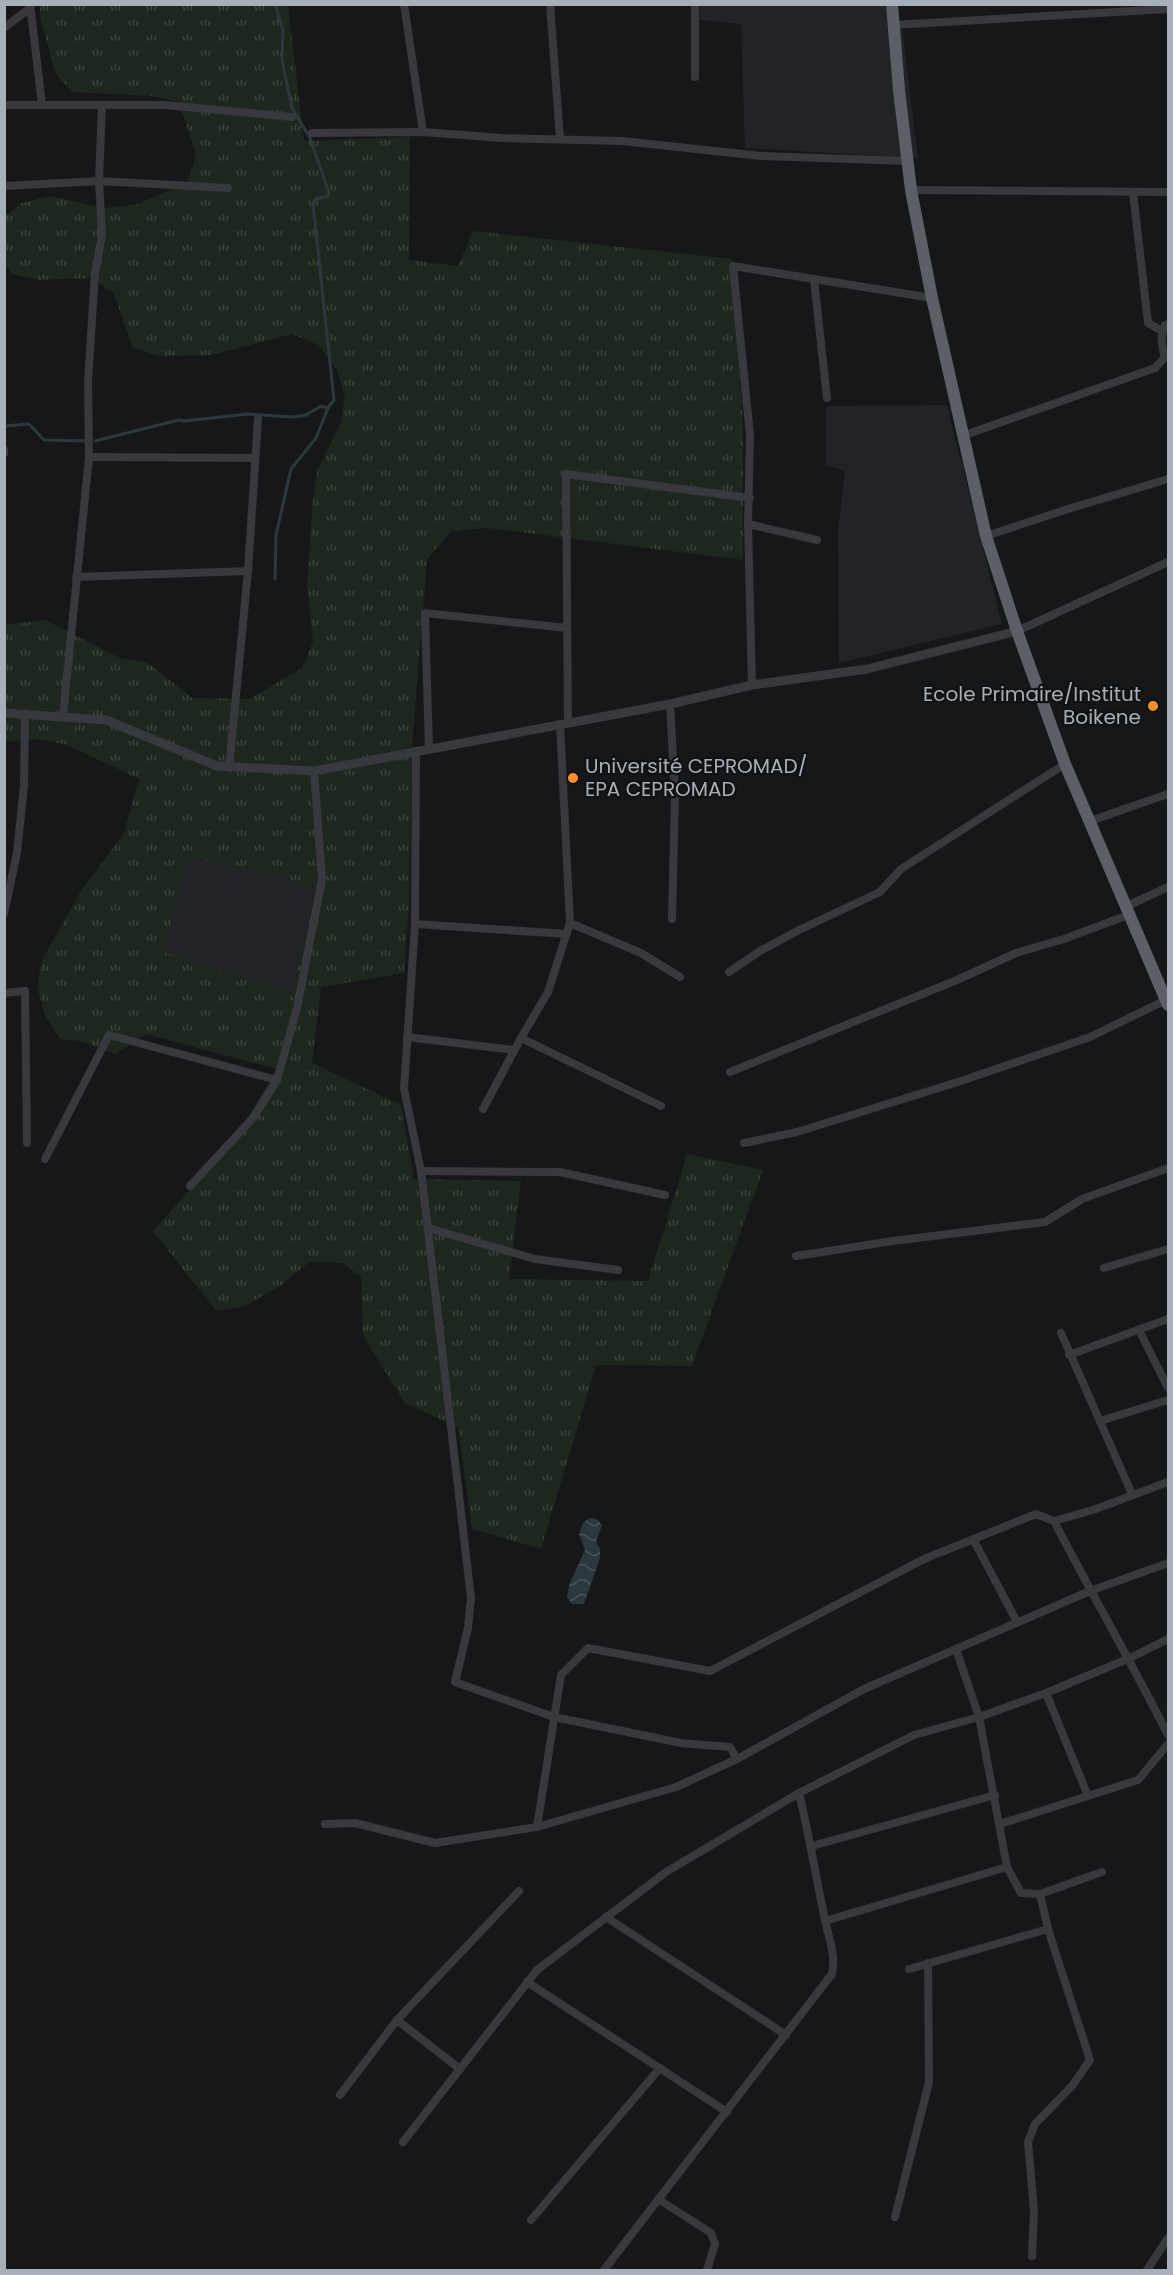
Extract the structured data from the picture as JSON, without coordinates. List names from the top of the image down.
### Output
{
  "places": ["Ecole Primaire/Institut Boikene", "Université CEPROMAD/ EPA CEPROMAD"]
}
